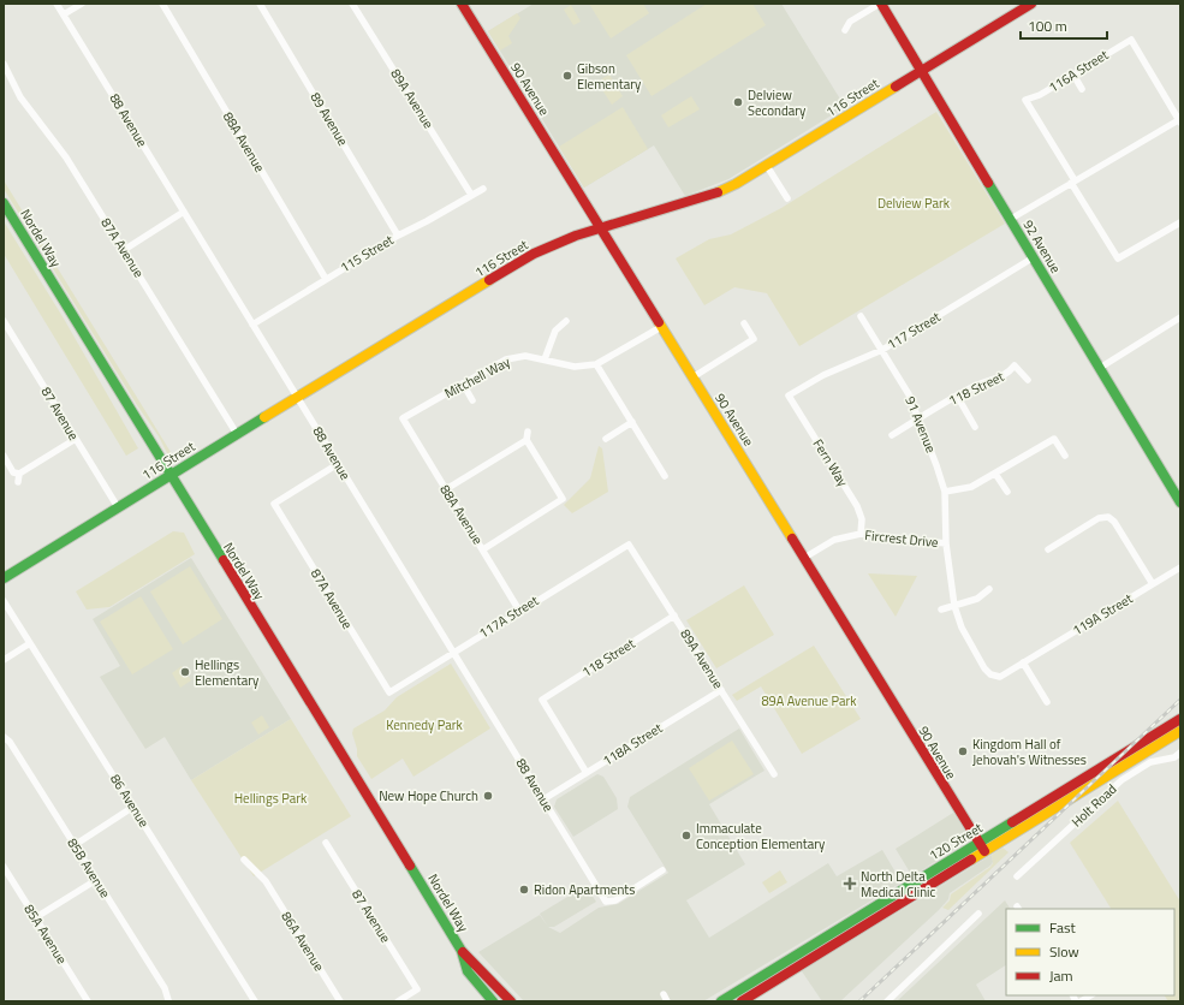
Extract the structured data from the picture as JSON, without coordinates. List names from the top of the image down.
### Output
{
  "streets": {
    "street": [
      "116A Street",
      "90 Avenue",
      "116 Street",
      "89A Avenue",
      "89 Avenue",
      "88 Avenue",
      "88A Avenue",
      "Nordel Way",
      "92 Avenue",
      "87A Avenue",
      "115 Street",
      "117 Street",
      "Mitchell Way",
      "118 Street",
      "87 Avenue",
      "91 Avenue",
      "Fern Way",
      "Fircrest Drive",
      "119A Street",
      "117A Street",
      "118A Street",
      "86 Avenue",
      "Holt Road",
      "120 Street",
      "85B Avenue",
      "85A Avenue",
      "86A Avenue"
    ]
  },
  "crossings": [
    ["90 Avenue", "116 Street"],
    ["90 Avenue", "Mitchell Way"],
    ["90 Avenue", "Fircrest Drive"],
    ["90 Avenue", "120 Street"],
    ["116 Street", "88 Avenue"],
    ["116 Street", "Nordel Way"],
    ["116 Street", "92 Avenue"],
    ["116 Street", "87A Avenue"],
    ["116 Street", "87 Avenue"],
    ["89A Avenue", "115 Street"],
    ["89A Avenue", "118 Street"],
    ["89A Avenue", "117A Street"],
    ["89A Avenue", "118A Street"],
    ["89 Avenue", "115 Street"],
    ["88 Avenue", "87A Avenue"],
    ["88 Avenue", "115 Street"],
    ["88 Avenue", "117A Street"],
    ["88 Avenue", "118A Street"],
    ["88A Avenue", "115 Street"],
    ["88A Avenue", "Mitchell Way"],
    ["88A Avenue", "117A Street"],
    ["92 Avenue", "117 Street"],
    ["87A Avenue", "117A Street"],
    ["117 Street", "91 Avenue"],
    ["117 Street", "Fern Way"],
    ["118 Street", "91 Avenue"],
    ["118 Street", "118A Street"],
    ["91 Avenue", "Fircrest Drive"],
    ["91 Avenue", "119A Street"],
    ["Fern Way", "Fircrest Drive"]
  ],
  "parks": [
    "Delview Park",
    "89A Avenue Park",
    "Kennedy Park",
    "Hellings Park"
  ],
  "places": {
    "other": [
      "Gibson Elementary",
      "Delview Secondary",
      "Hellings Elementary",
      "Kingdom Hall of Jehovah's Witnesses",
      "New Hope Church",
      "Immaculate Conception Elementary",
      "Ridon Apartments"
    ],
    "health": ["North Delta Medical Clinic"]
  },
  "legend": ["Fast", "Slow", "Jam"],
  "scale_bar": "100 m"
}
